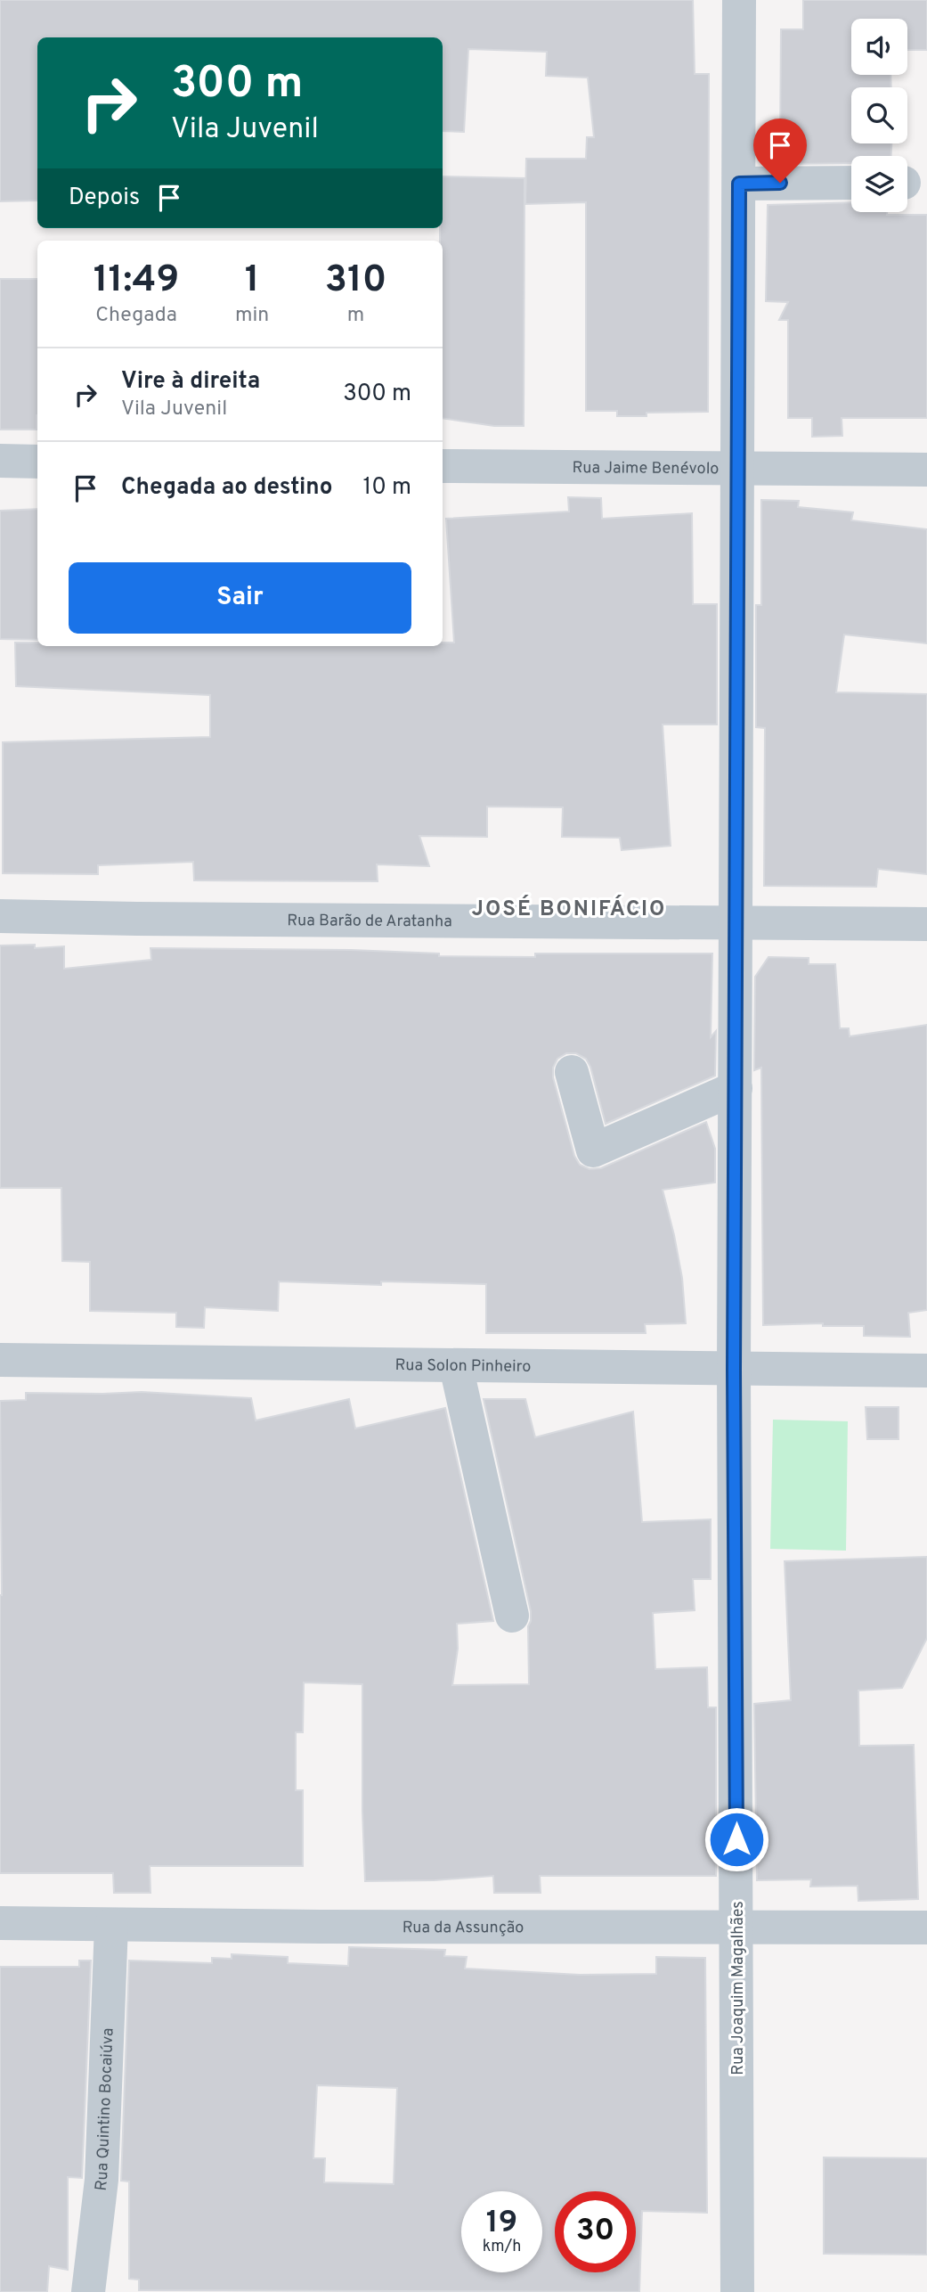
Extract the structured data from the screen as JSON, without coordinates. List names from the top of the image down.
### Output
{
  "streets": {
    "street": [
      "Rua Jaime Benévolo",
      "Rua Barão de Aratanha",
      "Rua Solon Pinheiro",
      "Rua da Assunção",
      "Rua Joaquim Magalhães",
      "Rua Quintino Bocaiúva"
    ]
  },
  "crossings": [
    ["Rua Jaime Benévolo", "Rua Joaquim Magalhães"],
    ["Rua Barão de Aratanha", "Rua Joaquim Magalhães"],
    ["Rua Solon Pinheiro", "Rua Joaquim Magalhães"],
    ["Rua da Assunção", "Rua Joaquim Magalhães"],
    ["Rua da Assunção", "Rua Quintino Bocaiúva"]
  ],
  "districts": ["JOSÉ BONIFÁCIO"],
  "page": {
    "turn": ["300 m", "Vila Juvenil"],
    "then": "Depois",
    "eta": [
      "11:49",
      "Chegada",
      "1",
      "min",
      "310",
      "m"
    ],
    "list": [
      {
        "name": "Vire à direita",
        "note": "Vila Juvenil",
        "value": "300 m"
      },
      {
        "name": "Chegada ao destino",
        "value": "10 m"
      }
    ],
    "buttons": "Sair",
    "speed": "19 km/h",
    "limit": "30"
  }
}
